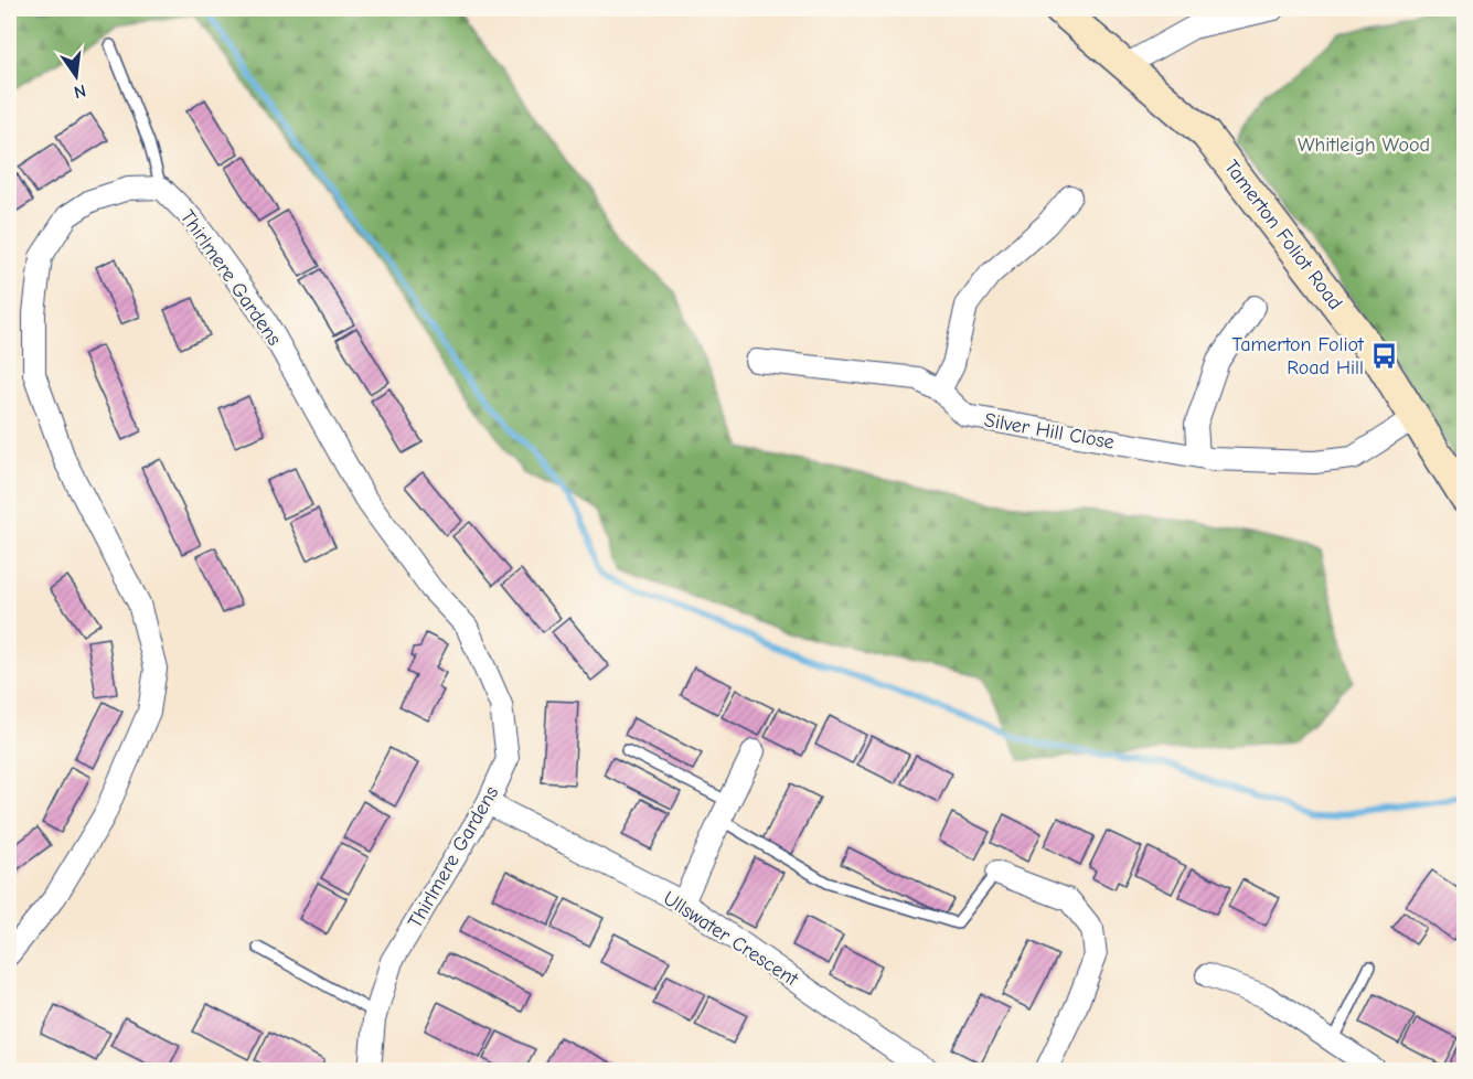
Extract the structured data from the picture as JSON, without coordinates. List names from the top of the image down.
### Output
{
  "streets": {
    "main road": ["Tamerton Foliot Road"],
    "street": ["Thirlmere Gardens", "Silver Hill Close", "Ullswater Crescent"]
  },
  "crossings": [
    ["Tamerton Foliot Road", "Silver Hill Close"],
    ["Thirlmere Gardens", "Ullswater Crescent"]
  ],
  "parks": ["Whitleigh Wood"],
  "places": {
    "bus stop": ["Tamerton Foliot Road Hill"]
  },
  "north": "bottom"
}
